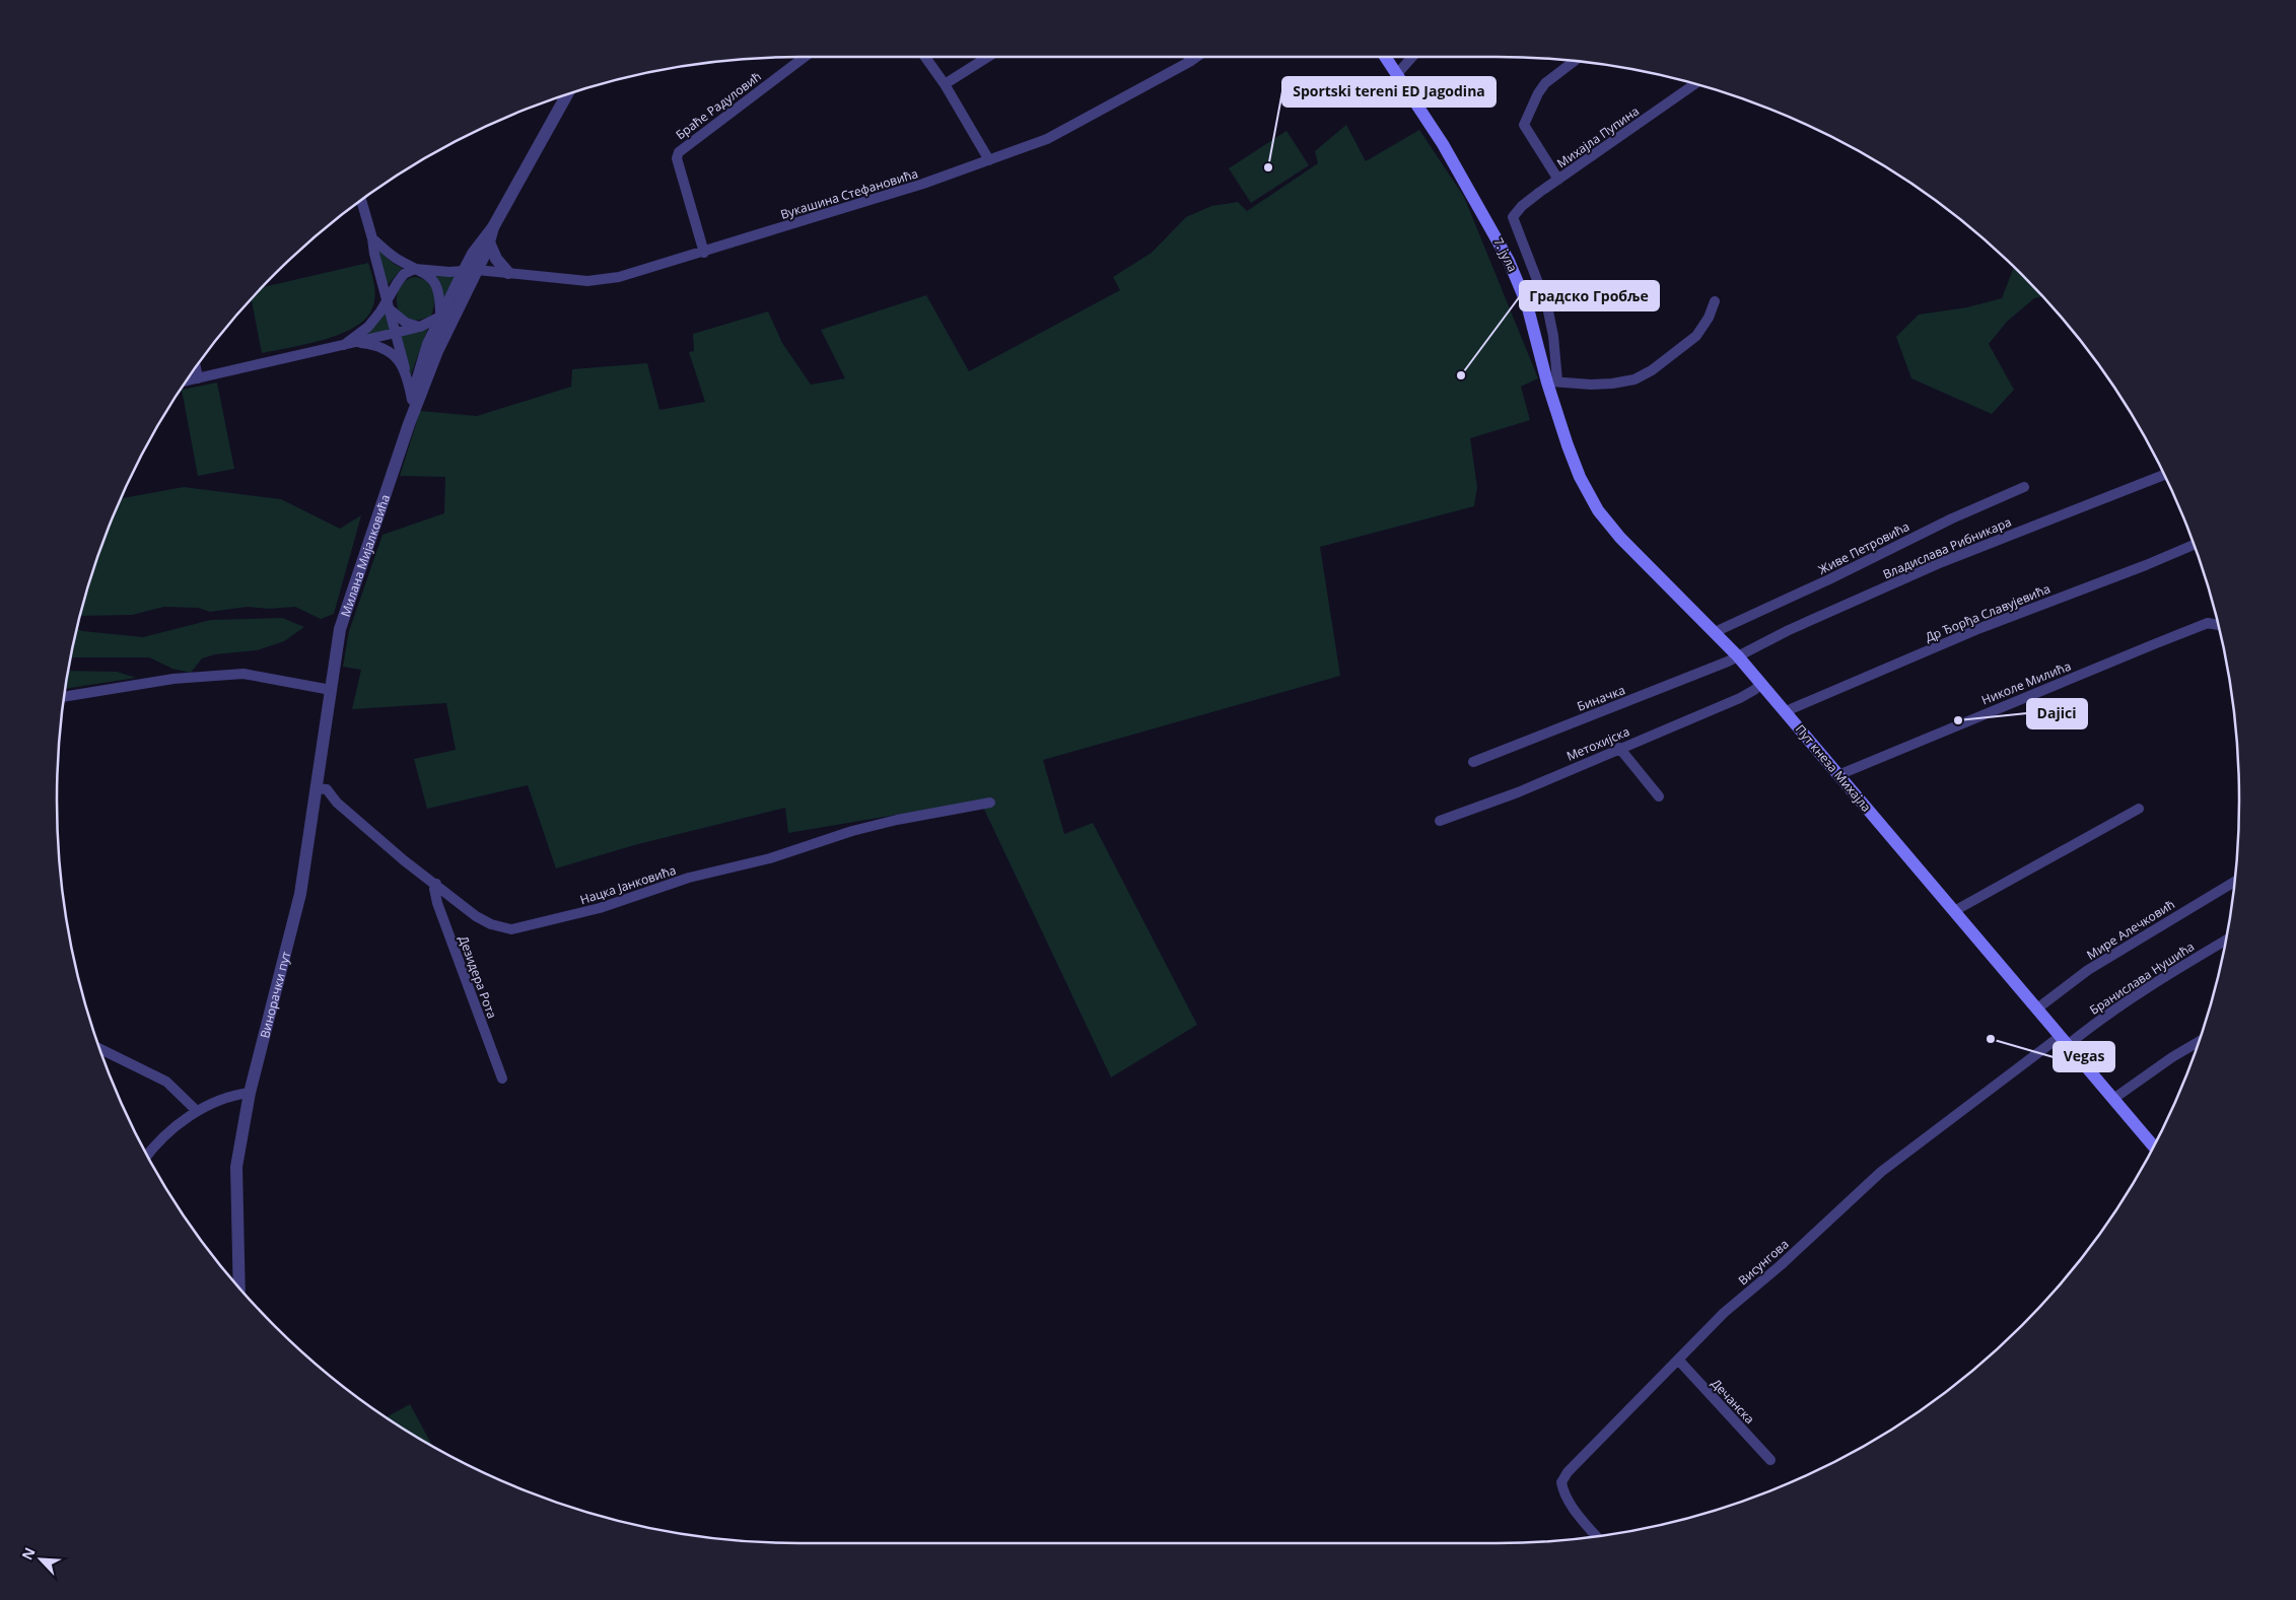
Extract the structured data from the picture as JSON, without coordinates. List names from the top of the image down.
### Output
{
  "streets": {
    "main road": ["7. јула", "Пут кнеза Михајла"],
    "street": [
      "Браће Радуловић",
      "Михајла Пупина",
      "Вукашина Стефановића",
      "Живе Петровића",
      "Владислава Рибникара",
      "Милана Мијалковића",
      "Др Ђорђа Славујевића",
      "Николе Милића",
      "Биначка",
      "Метохијска",
      "Нацка Јанковића",
      "Мире Алечковић",
      "Дезидера Рота",
      "Бранислава Нушића",
      "Винорачки пут",
      "Висунгова",
      "Дечанска"
    ]
  },
  "crossings": [
    ["Браће Радуловић", "Вукашина Стефановића"],
    ["Михајла Пупина", "7. јула"],
    ["Вукашина Стефановића", "Милана Мијалковића"],
    ["7. јула", "Пут кнеза Михајла"],
    ["Живе Петровића", "Пут кнеза Михајла"],
    ["Владислава Рибникара", "Биначка"],
    ["Владислава Рибникара", "Пут кнеза Михајла"],
    ["Милана Мијалковића", "Винорачки пут"],
    ["Др Ђорђа Славујевића", "Пут кнеза Михајла"],
    ["Николе Милића", "Пут кнеза Михајла"],
    ["Биначка", "Пут кнеза Михајла"],
    ["Метохијска", "Пут кнеза Михајла"],
    ["Пут кнеза Михајла", "Мире Алечковић"],
    ["Пут кнеза Михајла", "Бранислава Нушића"],
    ["Пут кнеза Михајла", "Висунгова"],
    ["Нацка Јанковића", "Дезидера Рота"],
    ["Нацка Јанковића", "Винорачки пут"],
    ["Бранислава Нушића", "Висунгова"],
    ["Висунгова", "Дечанска"]
  ],
  "places": [
    "Sportski tereni ED Jagodina",
    "Градско Гробље",
    "Dajici",
    "Vegas"
  ],
  "north": "top left"
}
